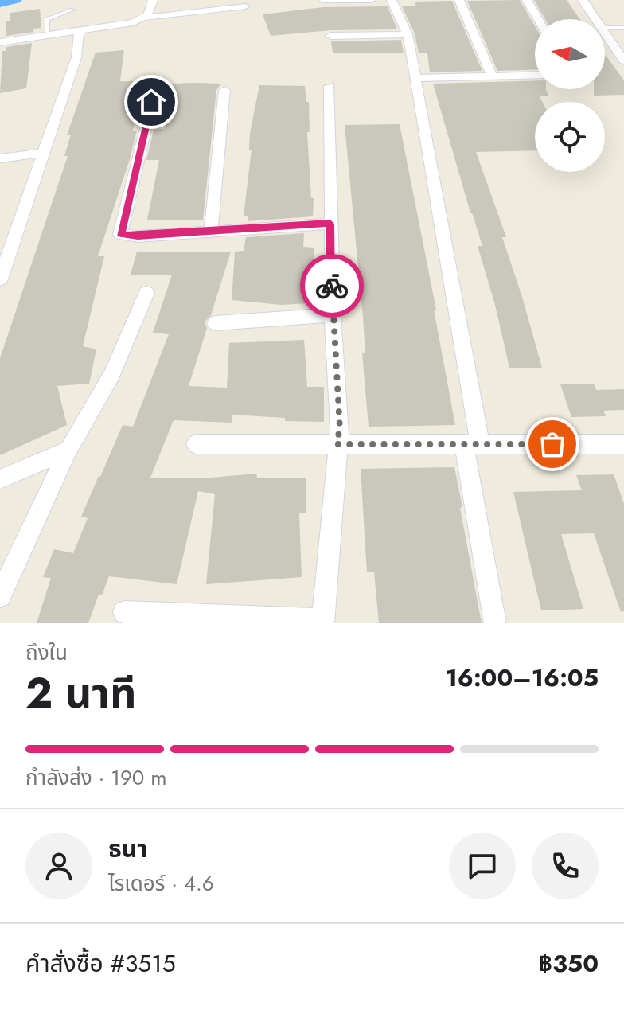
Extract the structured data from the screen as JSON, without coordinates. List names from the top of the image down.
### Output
{
  "north": "left",
  "page": {
    "heading": ["2 นาที", "ถึงใน", "16:00–16:05"],
    "panel": [
      "ธนา",
      "ไรเดอร์ · 4.6",
      "คำสั่งซื้อ #3515",
      "฿350"
    ],
    "bar": "กำลังส่ง · 190 m"
  }
}
